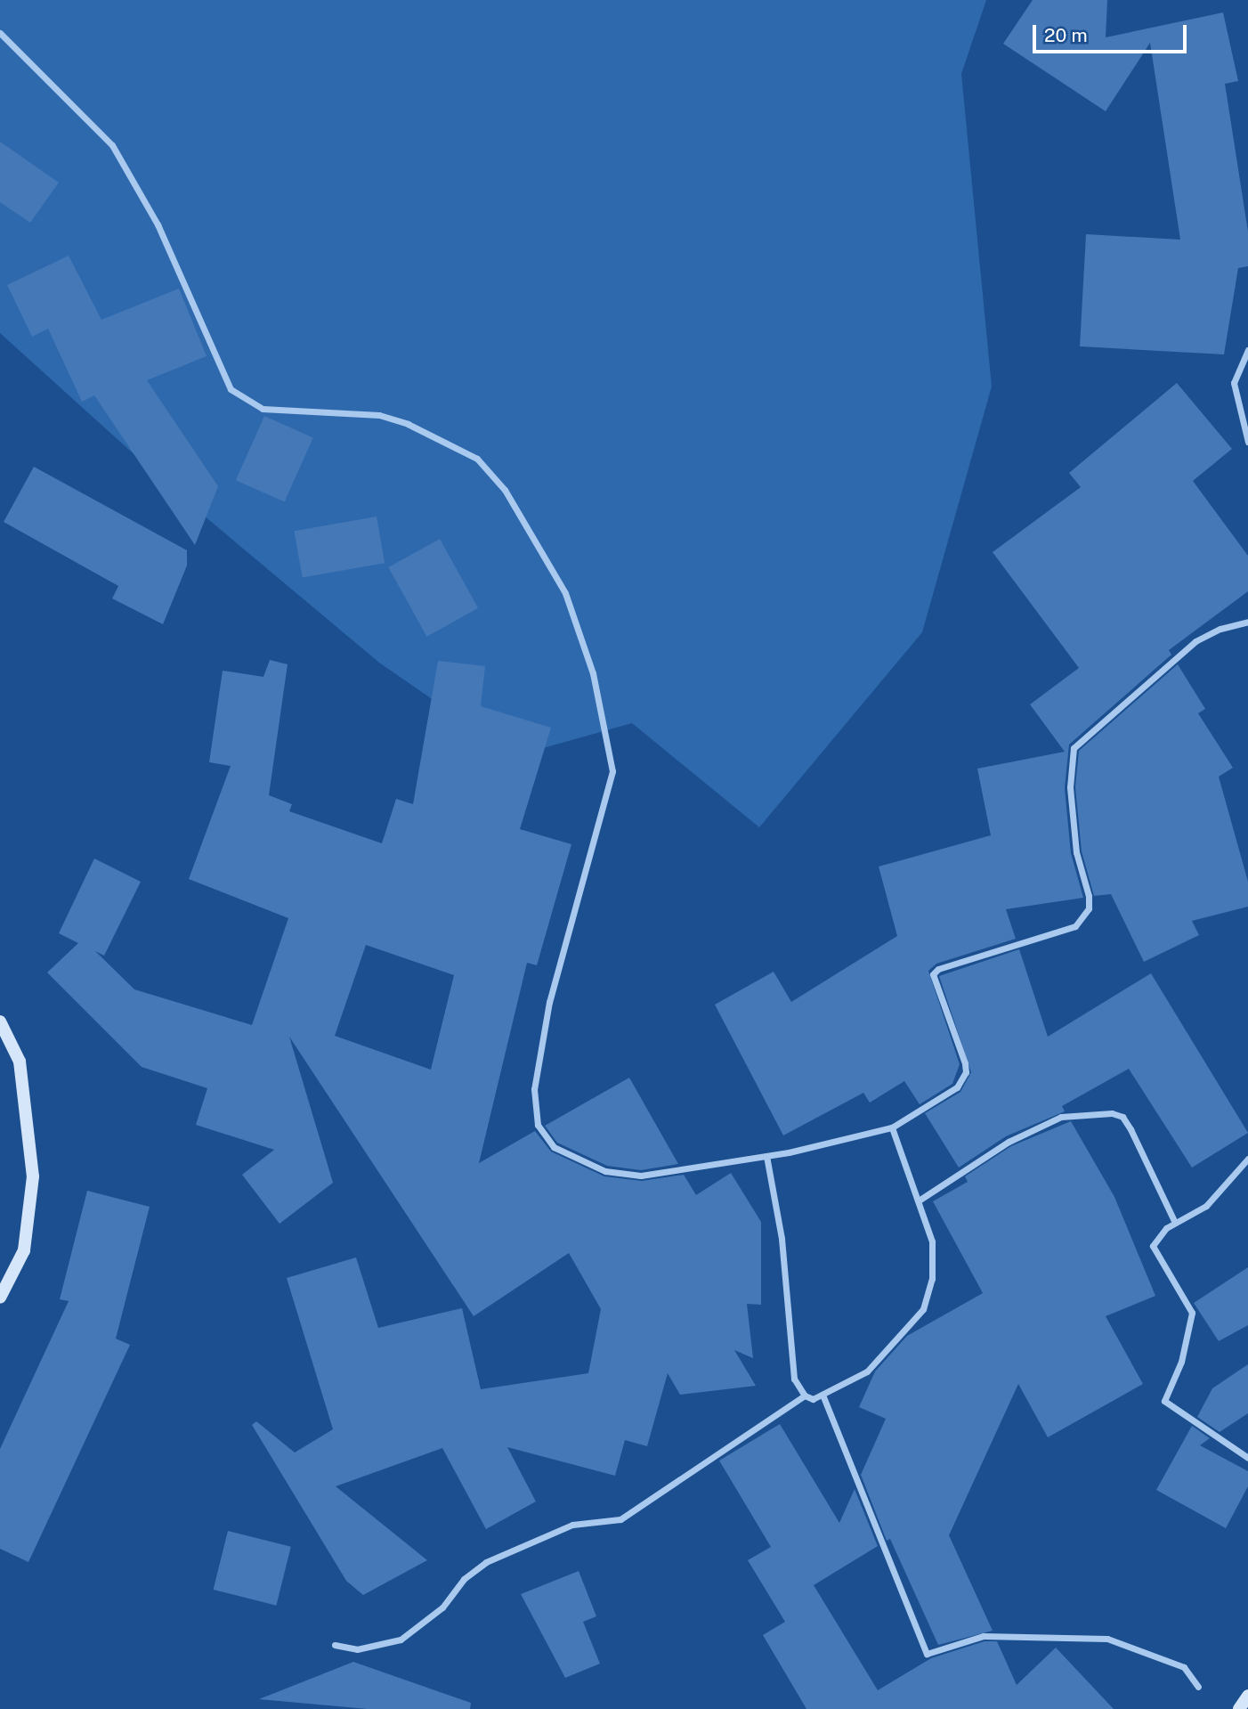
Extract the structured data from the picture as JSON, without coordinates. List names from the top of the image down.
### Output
{
  "scale_bar": "20 m"
}
